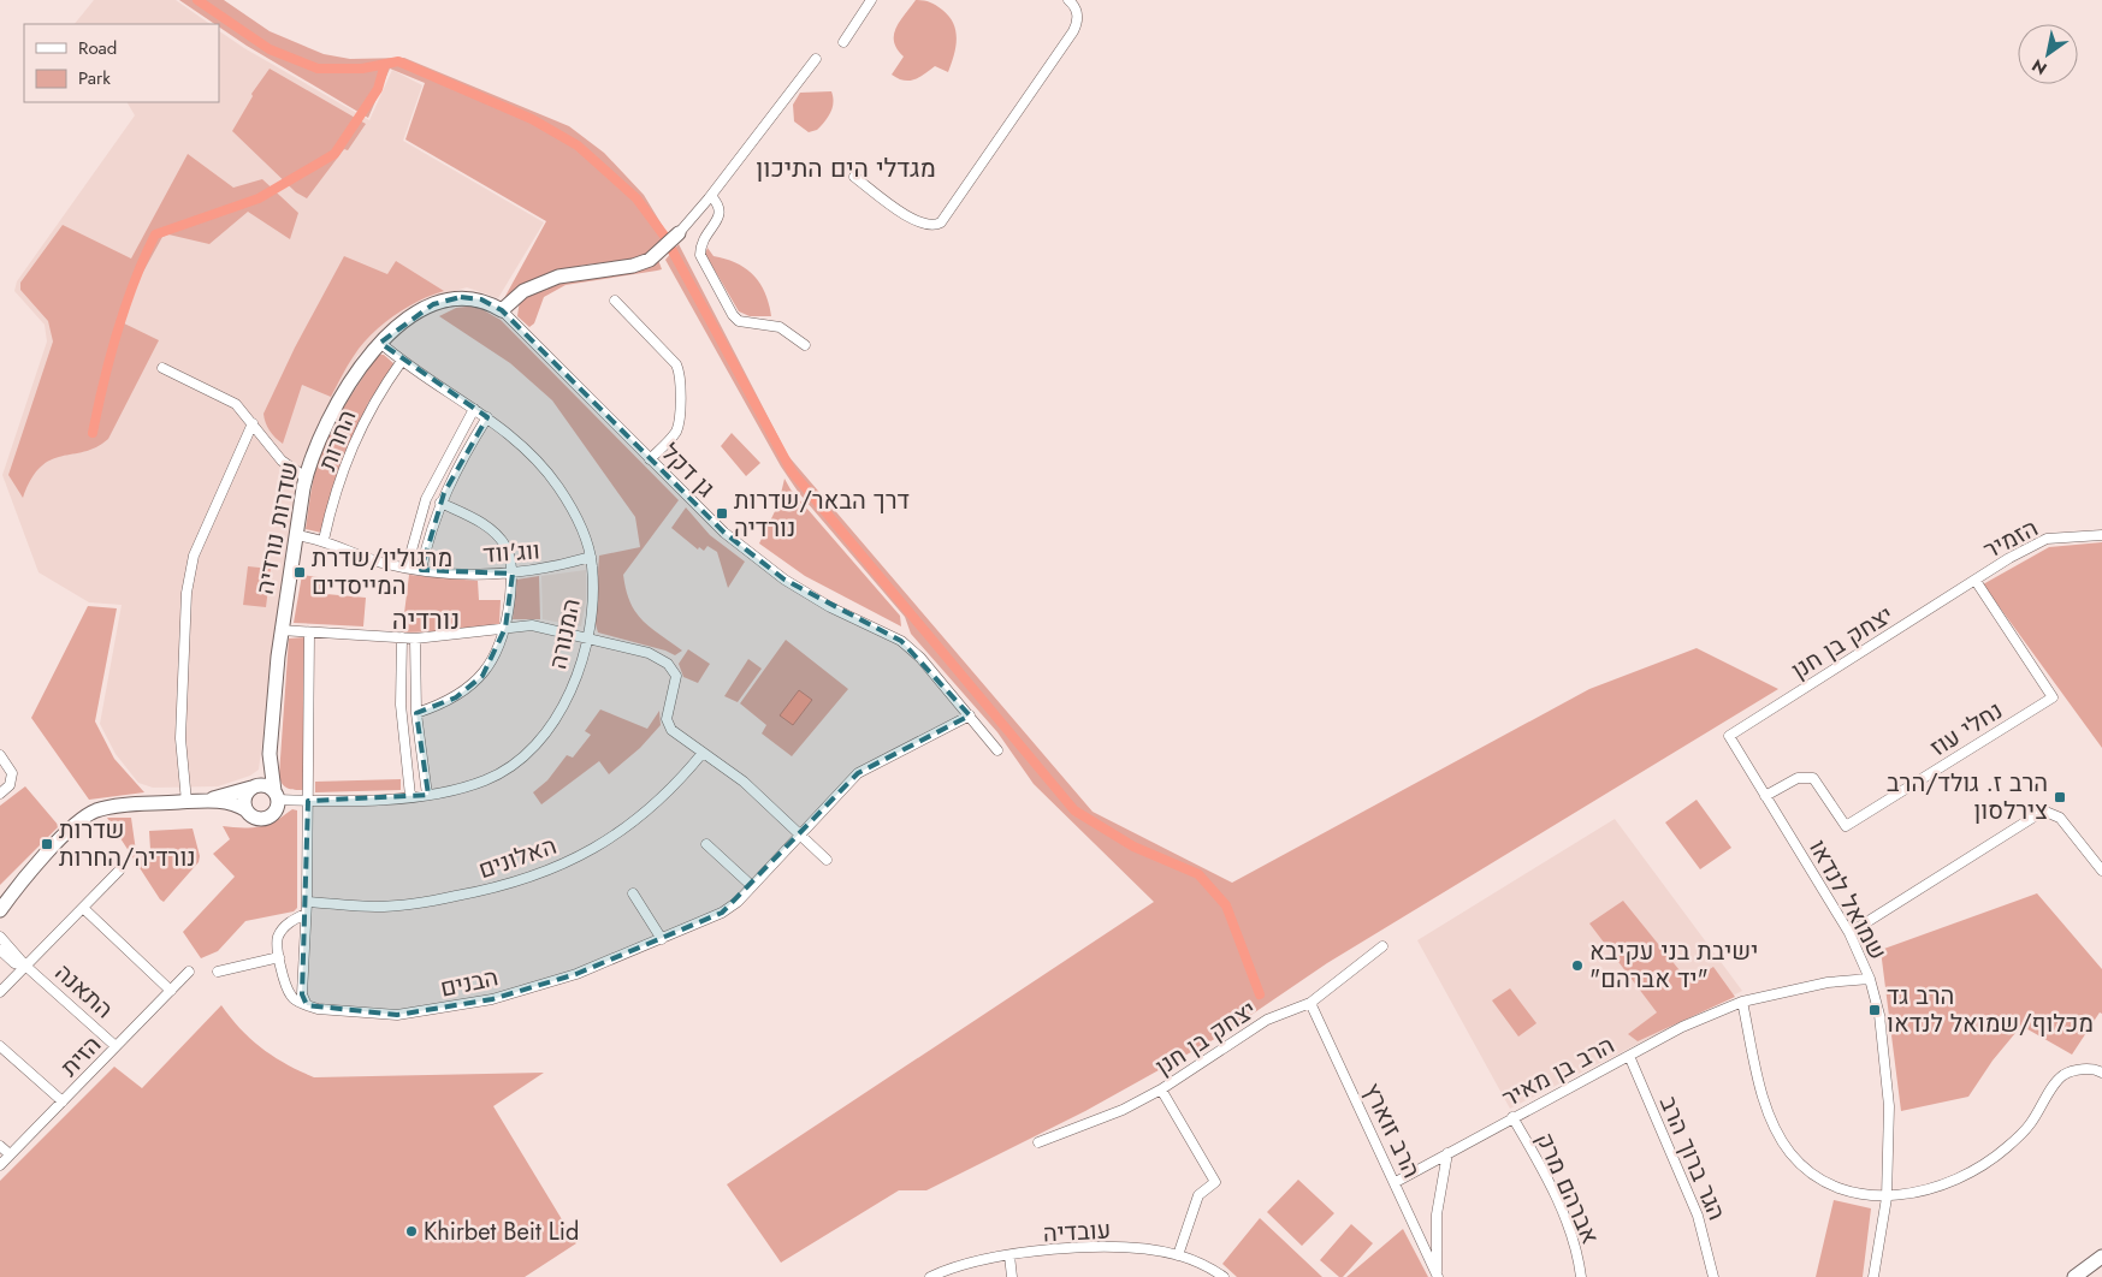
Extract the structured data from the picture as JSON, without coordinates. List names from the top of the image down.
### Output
{
  "streets": {
    "street": [
      "החרות",
      "גן דקל",
      "שדרות נורדיה",
      "הזמיר",
      "ווג'ווד",
      "המנורה",
      "יצחק בן חנן",
      "נחלי עוז",
      "האלונים",
      "שמואל לנדאו",
      "הבנים",
      "התאנה",
      "הזית",
      "הרב בן מאיר",
      "הרב זוארץ",
      "הגר ברוך הרב",
      "אברהם מרק",
      "עובדיה"
    ]
  },
  "crossings": [
    ["החרות", "ווג'ווד"],
    ["החרות", "המנורה"],
    ["גן דקל", "שדרות נורדיה"],
    ["גן דקל", "הבנים"],
    ["שדרות נורדיה", "ווג'ווד"],
    ["שדרות נורדיה", "המנורה"],
    ["הזמיר", "יצחק בן חנן"],
    ["הזמיר", "נחלי עוז"],
    ["ווג'ווד", "המנורה"],
    ["יצחק בן חנן", "נחלי עוז"],
    ["יצחק בן חנן", "שמואל לנדאו"],
    ["יצחק בן חנן", "הרב זוארץ"],
    ["נחלי עוז", "שמואל לנדאו"],
    ["שמואל לנדאו", "הרב בן מאיר"],
    ["התאנה", "הזית"],
    ["הרב בן מאיר", "הרב זוארץ"],
    ["הרב בן מאיר", "הגר ברוך הרב"],
    ["הרב בן מאיר", "אברהם מרק"]
  ],
  "districts": ["מגדלי הים התיכון", "נורדיה"],
  "places": {
    "transit": [
      "דרך הבאר/שדרות נורדיה",
      "מרגולין/שדרת המייסדים",
      "הרב ז. גולד/הרב צירלסון",
      "שדרות נורדיה/החרות",
      "הרב גד מכלוף/שמואל לנדאו"
    ],
    "other": ["ישיבת בני עקיבא \"יד אברהם\"", "Khirbet Beit Lid"]
  },
  "legend": ["Road", "Park"],
  "north": "bottom left"
}
